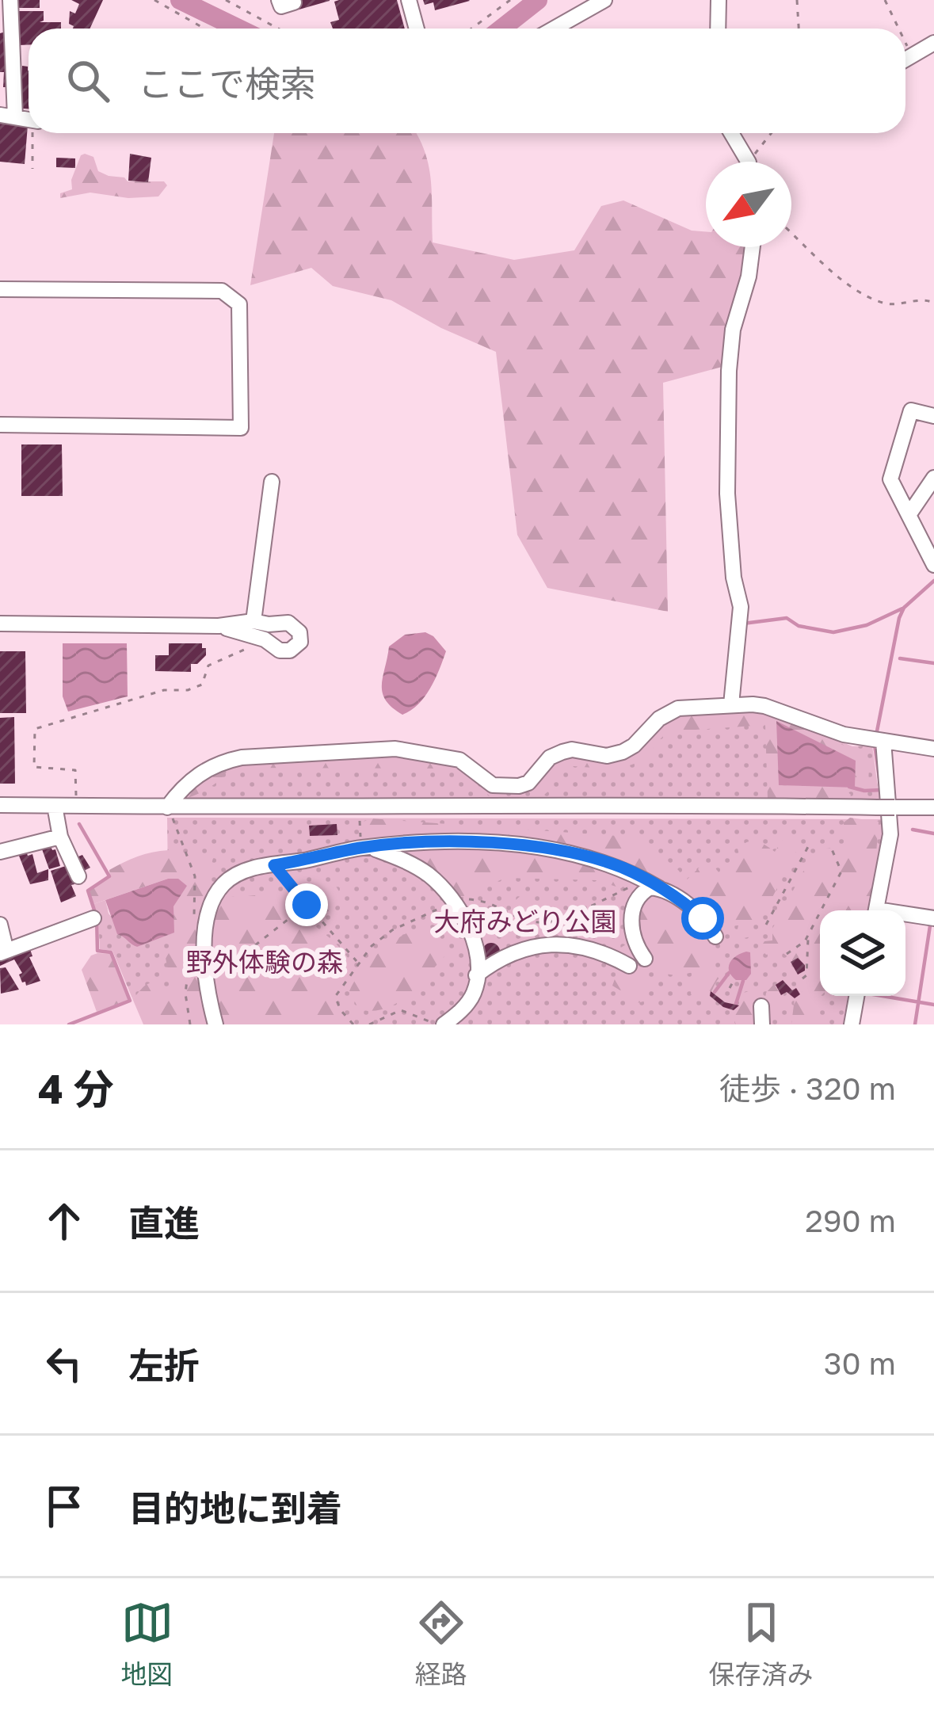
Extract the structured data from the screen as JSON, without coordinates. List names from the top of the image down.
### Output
{
  "parks": ["大府みどり公園", "野外体験の森"],
  "north": "bottom left",
  "page": {
    "search": "ここで検索",
    "heading": ["4 分", "徒歩 · 320 m"],
    "list": [
      ["直進", "290 m"],
      ["左折", "30 m"],
      "目的地に到着"
    ],
    "nav": ["地図", "経路", "保存済み"]
  }
}
